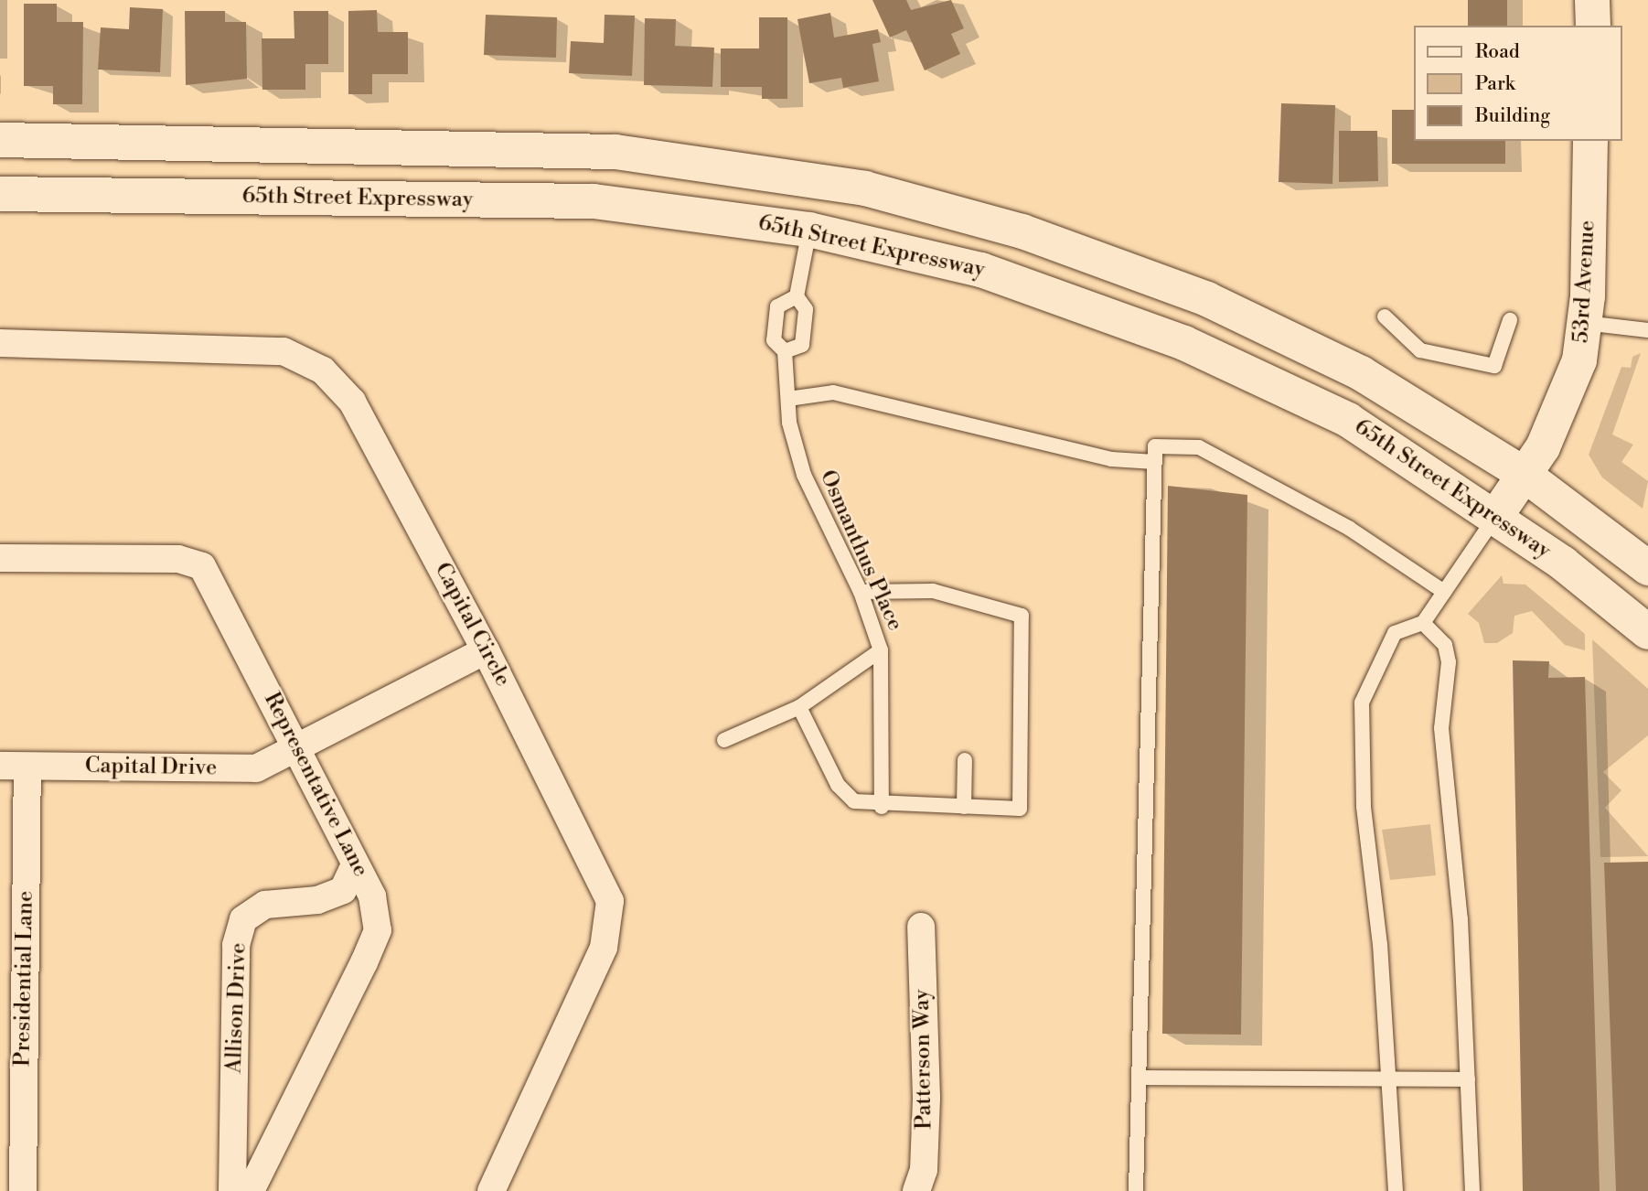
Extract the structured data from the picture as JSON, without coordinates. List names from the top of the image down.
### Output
{
  "streets": {
    "main road": ["65th Street Expressway", "53rd Avenue"],
    "street": [
      "Capital Circle",
      "Capital Drive",
      "Representative Lane",
      "Presidential Lane",
      "Allison Drive",
      "Patterson Way"
    ],
    "lane": ["Osmanthus Place"]
  },
  "crossings": [
    ["65th Street Expressway", "53rd Avenue"],
    ["Capital Circle", "Capital Drive"],
    ["Capital Drive", "Representative Lane"],
    ["Capital Drive", "Presidential Lane"],
    ["Representative Lane", "Allison Drive"]
  ],
  "legend": ["Road", "Park", "Building"]
}
